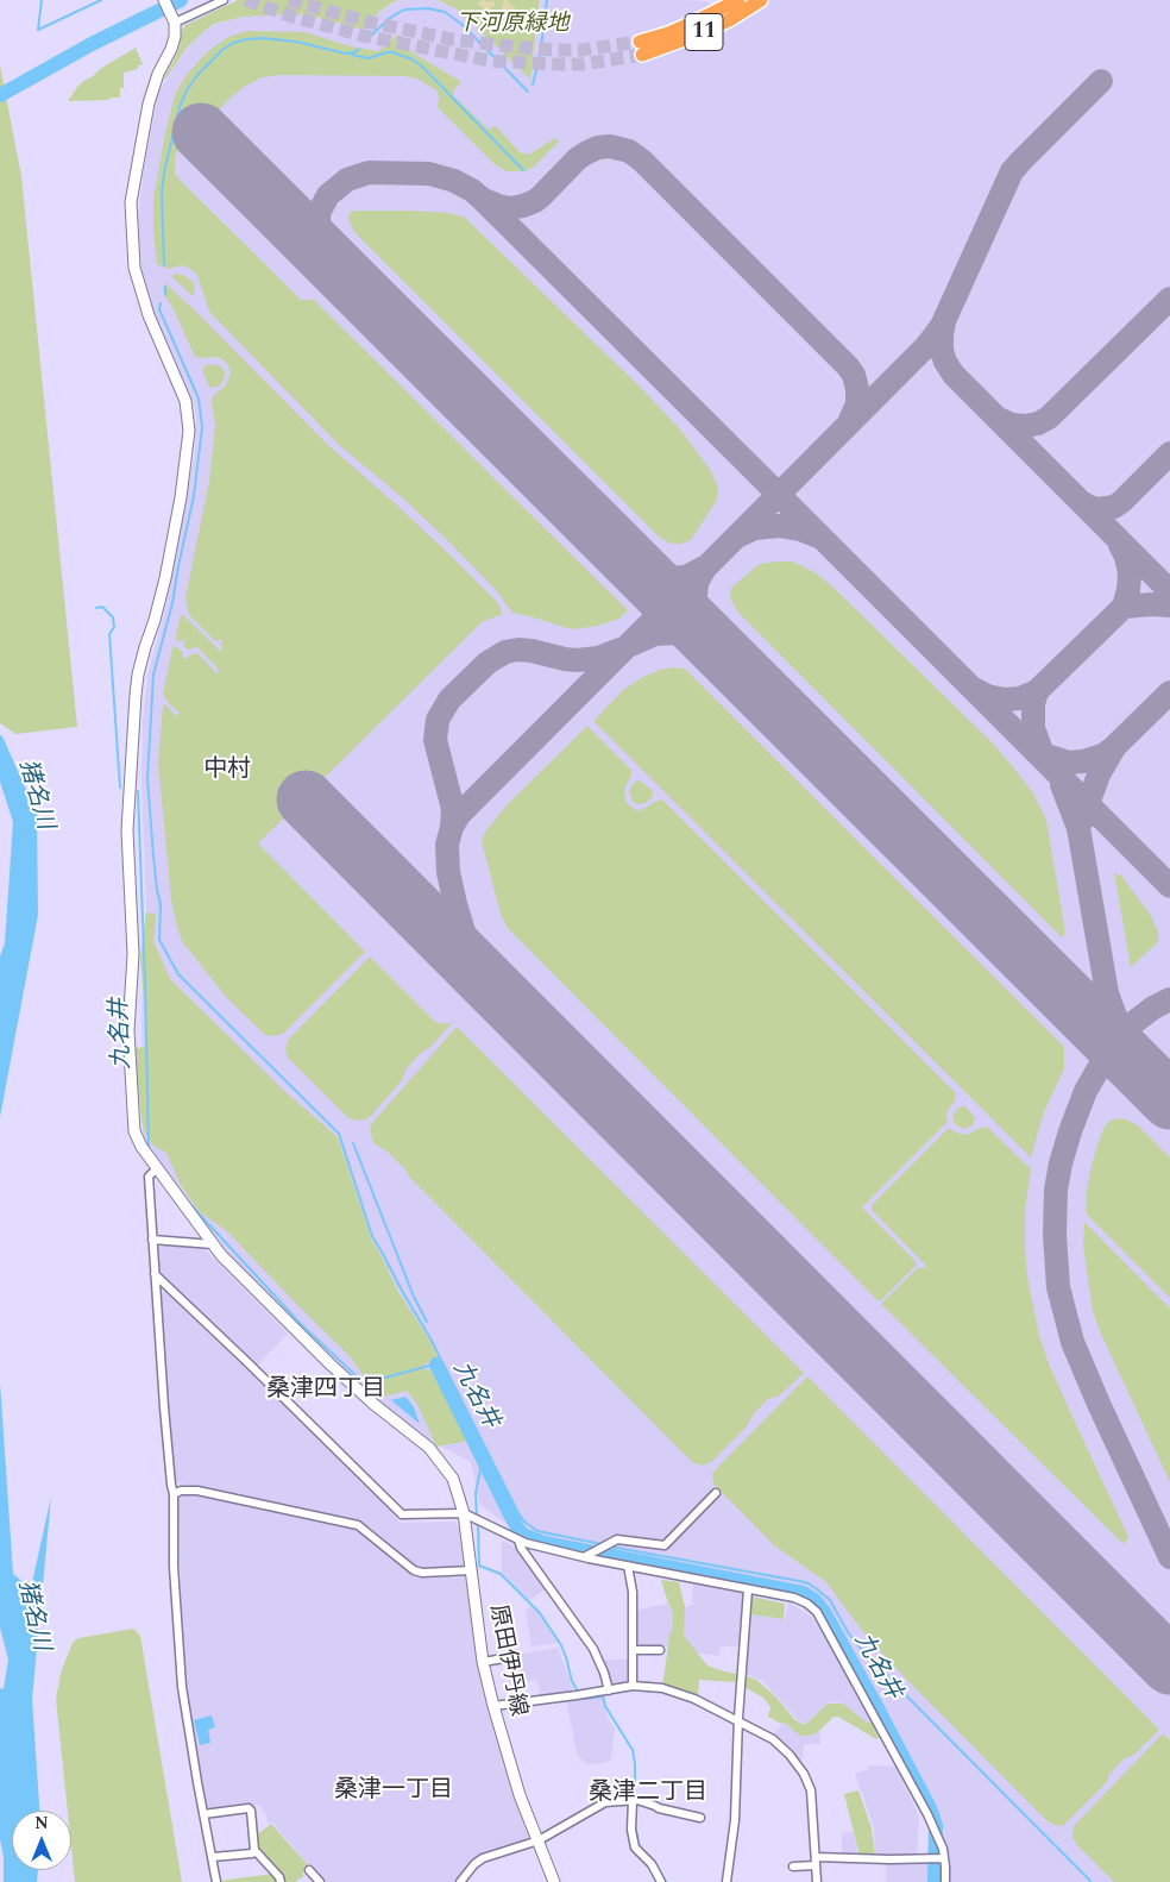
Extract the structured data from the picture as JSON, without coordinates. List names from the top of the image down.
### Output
{
  "streets": {
    "highway": ["11"],
    "street": ["原田伊丹線"]
  },
  "districts": [
    "中村",
    "桑津四丁目",
    "桑津一丁目",
    "桑津二丁目"
  ],
  "water": ["猪名川", "九名井"],
  "parks": ["下河原緑地"],
  "north": "top"
}
